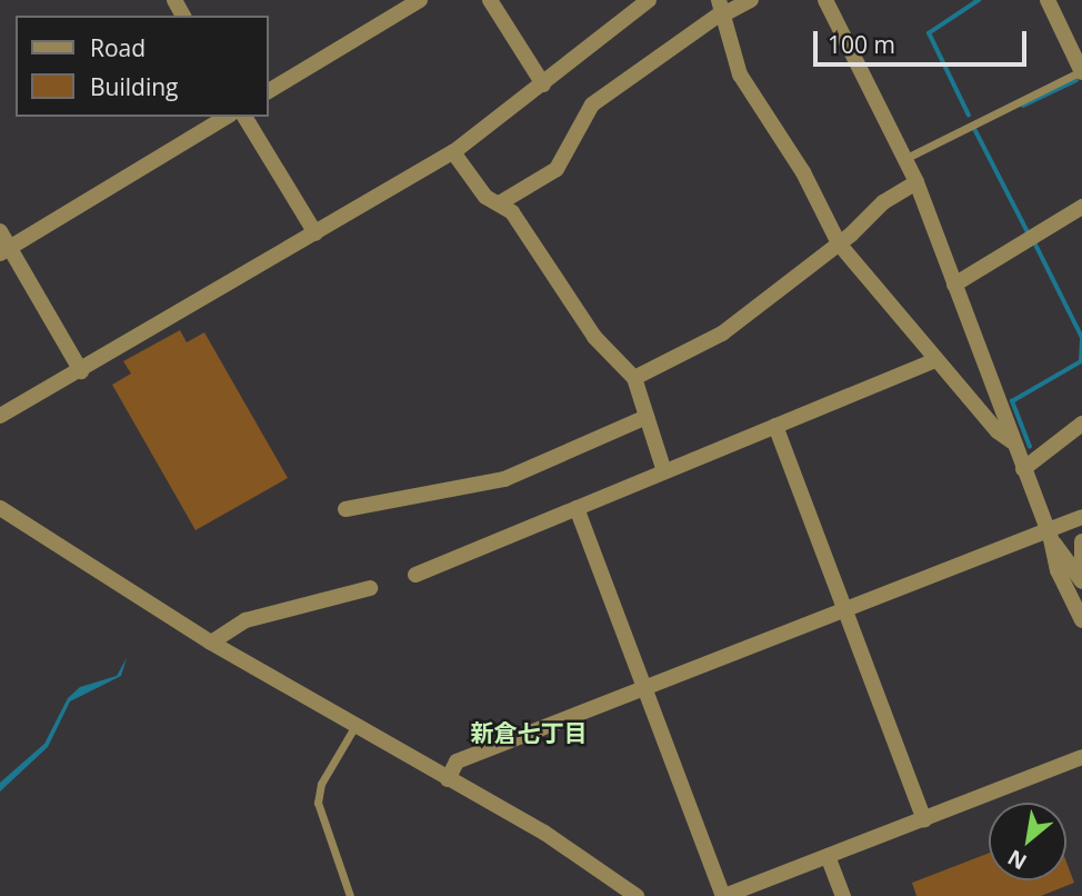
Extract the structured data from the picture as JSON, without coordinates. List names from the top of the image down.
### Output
{
  "districts": ["新倉七丁目"],
  "legend": ["Road", "Building"],
  "scale_bar": "100 m",
  "north": "bottom left"
}
